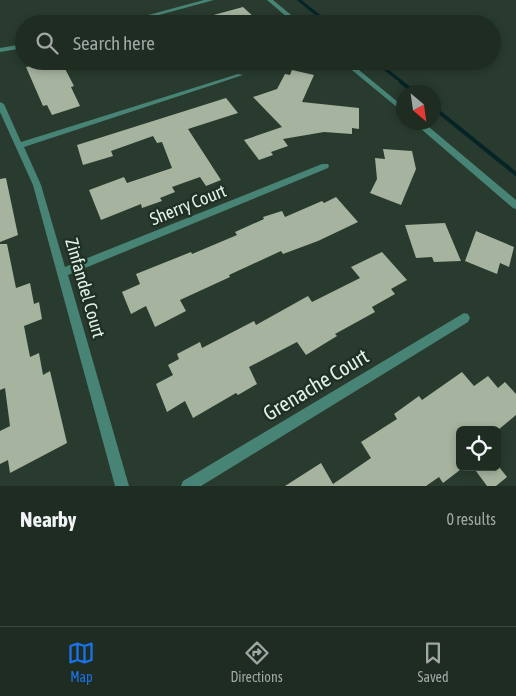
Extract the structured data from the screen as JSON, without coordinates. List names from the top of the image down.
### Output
{
  "streets": {
    "street": ["Sherry Court", "Zinfandel Court", "Grenache Court"]
  },
  "crossings": [
    ["Sherry Court", "Zinfandel Court"]
  ],
  "north": "bottom right",
  "page": {
    "search": "Search here",
    "heading": ["Nearby", "0 results"],
    "nav": ["Map", "Directions", "Saved"]
  }
}
